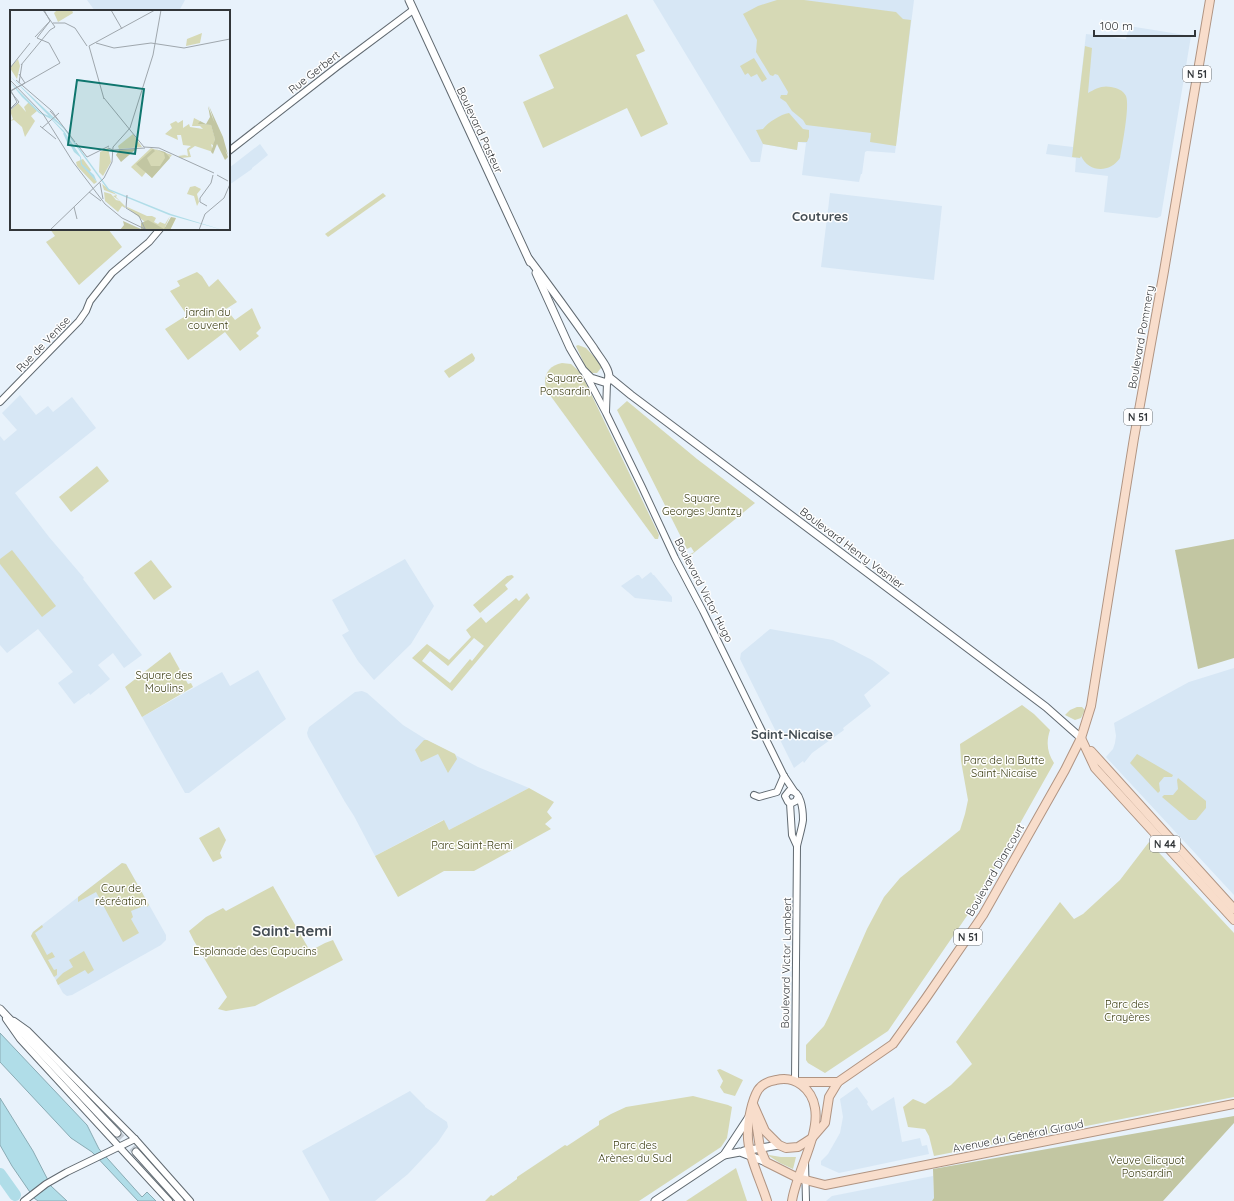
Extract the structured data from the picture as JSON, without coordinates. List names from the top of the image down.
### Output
{
  "streets": {
    "main road": [
      "N 51",
      "Boulevard Pasteur",
      "Boulevard Pommery",
      "Boulevard Henry Vasnier",
      "Boulevard Victor Hugo",
      "N 44",
      "Boulevard Diancourt",
      "Avenue du Général Giraud"
    ],
    "street": ["Rue Gerbert", "Rue de Venise", "Boulevard Victor Lambert"]
  },
  "crossings": [
    ["Rue Gerbert", "Boulevard Pasteur"],
    ["N 51", "Boulevard Diancourt"],
    ["N 51", "Boulevard Victor Lambert"],
    ["N 51", "Avenue du Général Giraud"],
    ["Boulevard Pasteur", "Boulevard Henry Vasnier"],
    ["Boulevard Pasteur", "Boulevard Victor Hugo"],
    ["Boulevard Pommery", "Boulevard Henry Vasnier"],
    ["Boulevard Pommery", "Boulevard Diancourt"],
    ["Boulevard Henry Vasnier", "Boulevard Victor Hugo"],
    ["Boulevard Henry Vasnier", "Boulevard Diancourt"],
    ["Boulevard Diancourt", "Boulevard Victor Lambert"]
  ],
  "districts": ["Coutures", "Saint-Nicaise", "Saint-Remi"],
  "parks": [
    "jardin du couvent",
    "Square Ponsardin",
    "Square Georges Jantzy",
    "Square des Moulins",
    "Parc de la Butte Saint-Nicaise",
    "Parc Saint-Remi",
    "Cour de récréation",
    "Esplanade des Capucins",
    "Parc des Crayères",
    "Parc des Arènes du Sud",
    "Veuve Clicquot Ponsardin"
  ],
  "scale_bar": "100 m"
}
